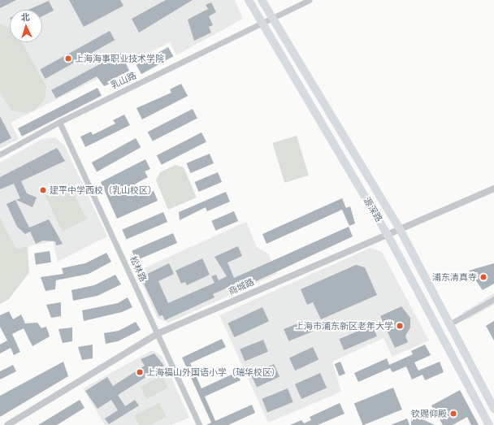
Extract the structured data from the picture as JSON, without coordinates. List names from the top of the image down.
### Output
{
  "streets": {
    "main road": ["源深路"],
    "street": ["乳山路", "松林路", "商城路"]
  },
  "crossings": [
    ["乳山路", "源深路"],
    ["乳山路", "松林路"],
    ["源深路", "商城路"],
    ["松林路", "商城路"]
  ],
  "places": [
    "上海海事职业技术学院",
    "建平中学西校（乳山校区）",
    "浦东清真寺",
    "上海市浦东新区老年大学",
    "上海福山外国语小学（瑞华校区）",
    "钦赐仰殿"
  ],
  "north": "top"
}
